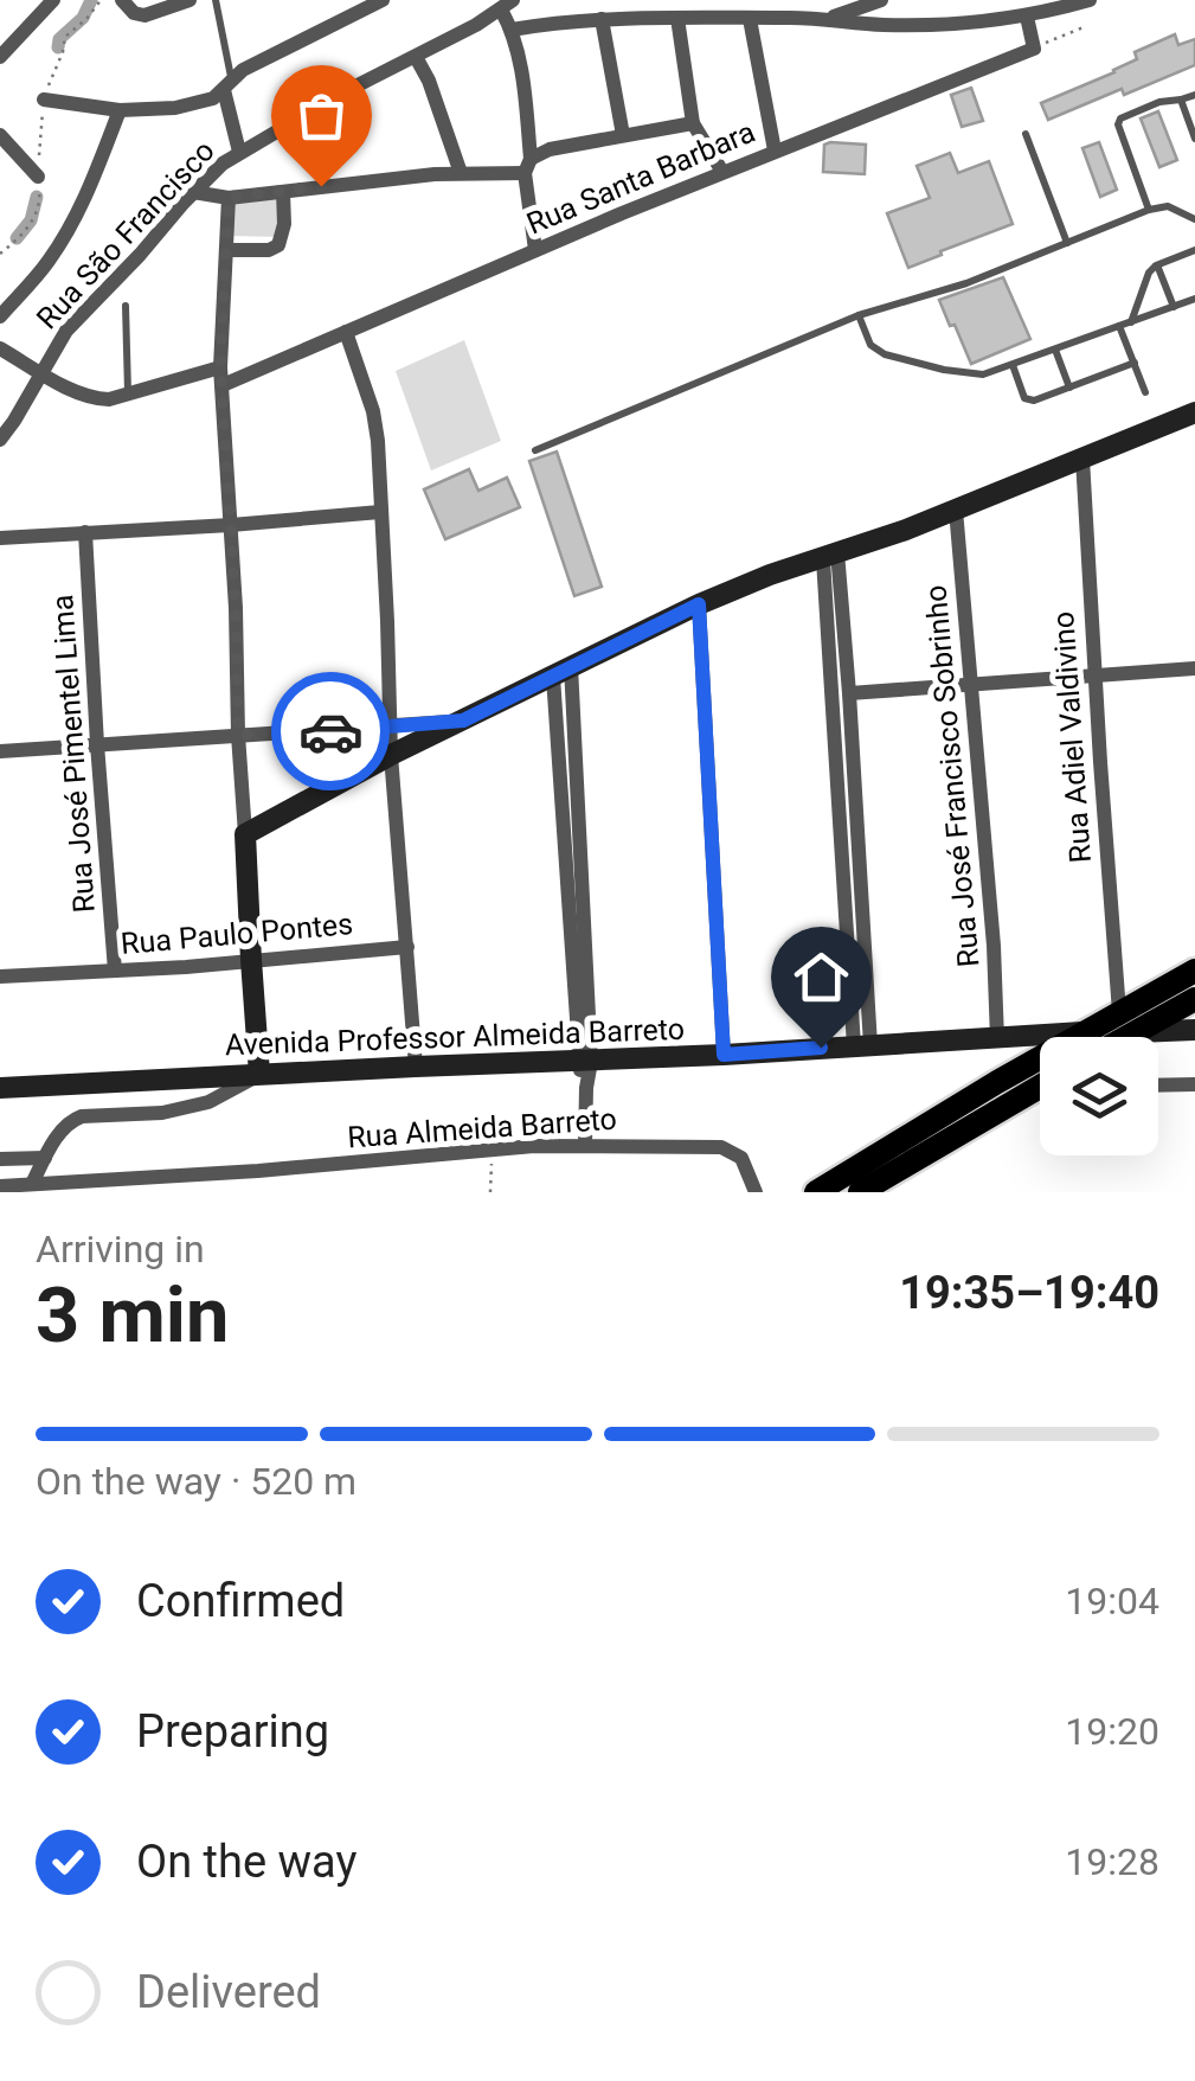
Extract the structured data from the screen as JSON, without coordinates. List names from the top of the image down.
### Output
{
  "streets": {
    "street": [
      "Rua Santa Barbara",
      "Rua São Francisco",
      "Rua Adiel Valdivino",
      "Rua José Pimentel Lima",
      "Rua José Francisco Sobrinho",
      "Rua Paulo Pontes",
      "Avenida Professor Almeida Barreto",
      "Rua Almeida Barreto"
    ]
  },
  "crossings": [
    ["Rua José Pimentel Lima", "Rua Paulo Pontes"],
    ["Rua José Francisco Sobrinho", "Avenida Professor Almeida Barreto"]
  ],
  "page": {
    "heading": ["3 min", "Arriving in", "19:35–19:40"],
    "bar": "On the way · 520 m",
    "list": [
      ["Confirmed", "19:04"],
      ["Preparing", "19:20"],
      ["On the way", "19:28"],
      "Delivered"
    ]
  }
}
